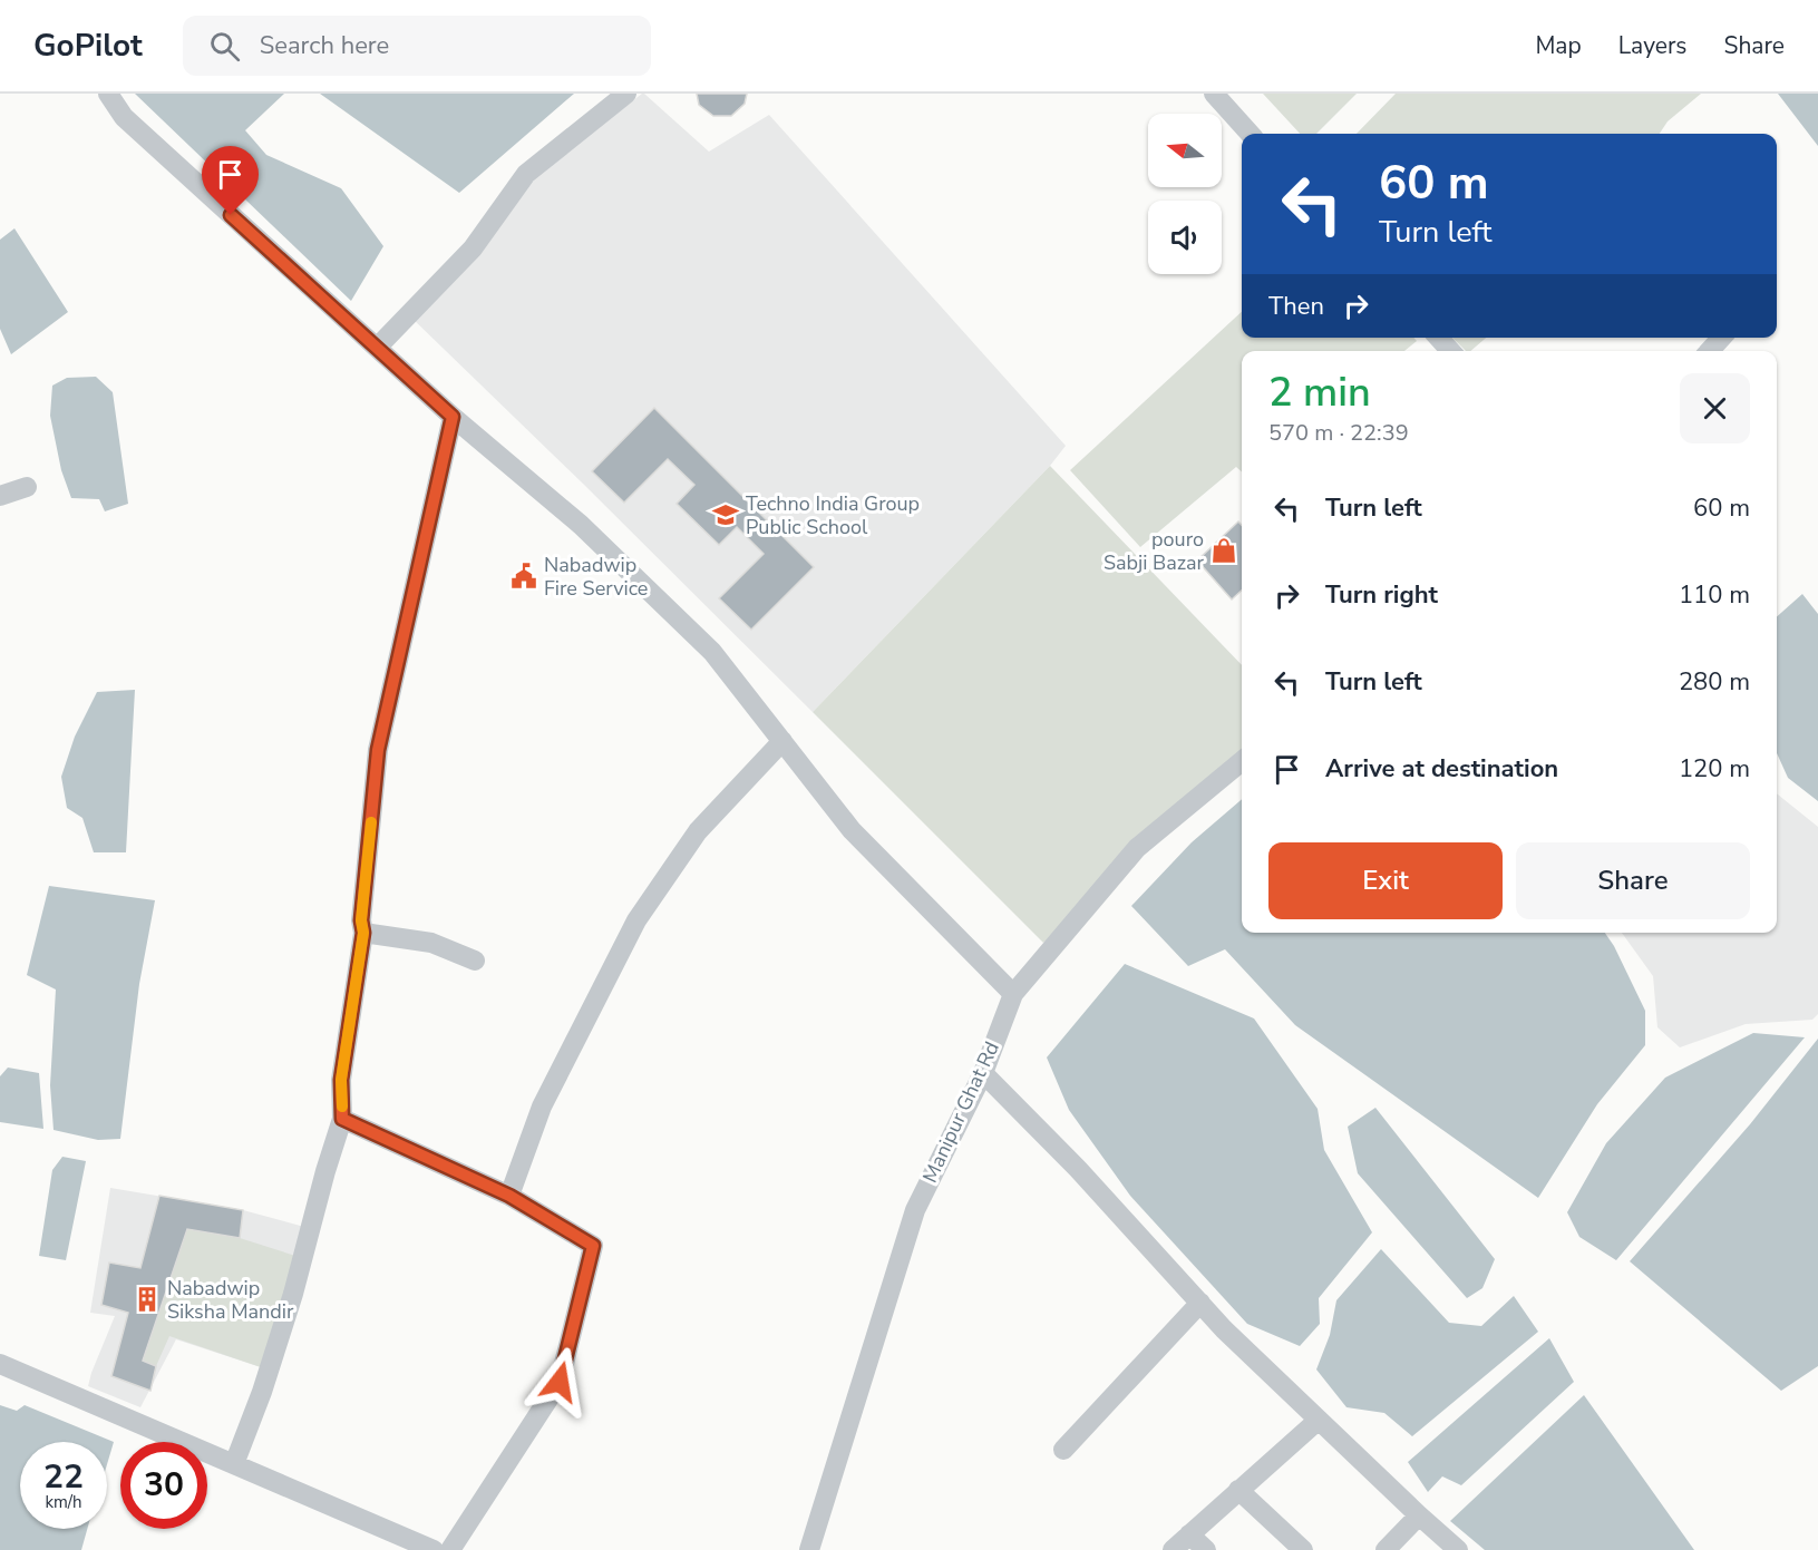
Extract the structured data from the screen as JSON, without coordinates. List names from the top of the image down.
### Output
{
  "streets": {
    "street": ["Manipur Ghat Rd"]
  },
  "places": {
    "school or university": ["Techno India Group Public School"],
    "shop": ["pouro Sabji Bazar"],
    "public building": ["Nabadwip Fire Service"],
    "building": ["Nabadwip Siksha Mandir"]
  },
  "north": "left",
  "page": {
    "header": "GoPilot",
    "search": "Search here",
    "nav": ["Map", "Layers", "Share"],
    "turn": ["60 m", "Turn left"],
    "then": "Then",
    "heading": ["2 min", "570 m · 22:39"],
    "list": [
      {
        "name": "Turn left",
        "value": "60 m"
      },
      {
        "name": "Turn right",
        "value": "110 m"
      },
      {
        "name": "Turn left",
        "value": "280 m"
      },
      {
        "name": "Arrive at destination",
        "value": "120 m"
      }
    ],
    "buttons": ["Exit", "Share"],
    "speed": "22 km/h",
    "limit": "30"
  }
}
